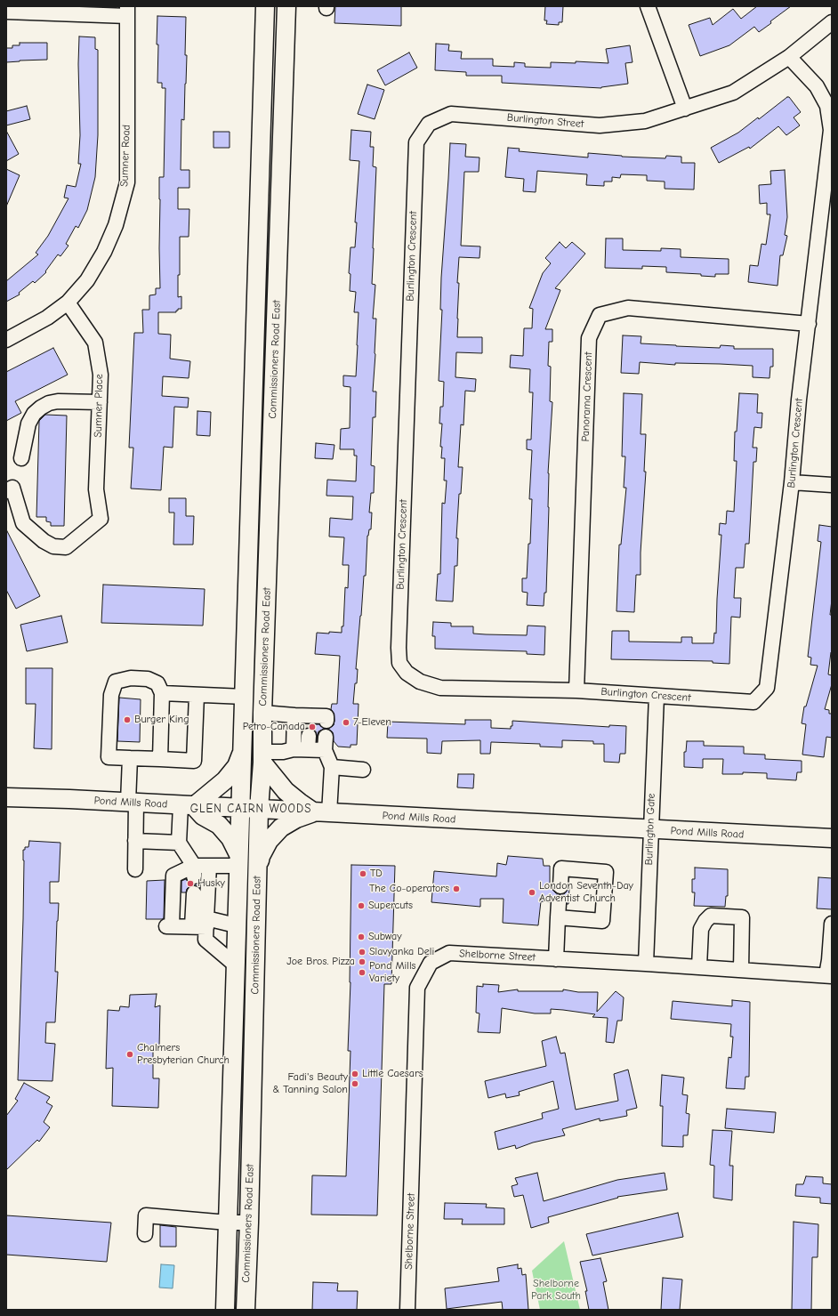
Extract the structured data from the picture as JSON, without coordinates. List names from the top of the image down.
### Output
{
  "streets": {
    "main road": ["Commissioners Road East", "Pond Mills Road"],
    "street": [
      "Burlington Street",
      "Sumner Road",
      "Burlington Crescent",
      "Panorama Crescent",
      "Sumner Place",
      "Burlington Gate",
      "Shelborne Street"
    ]
  },
  "crossings": [
    ["Burlington Street", "Burlington Crescent"],
    ["Sumner Road", "Sumner Place"],
    ["Burlington Crescent", "Panorama Crescent"],
    ["Burlington Crescent", "Burlington Gate"],
    ["Commissioners Road East", "Pond Mills Road"],
    ["Pond Mills Road", "Burlington Gate"],
    ["Burlington Gate", "Shelborne Street"]
  ],
  "districts": ["GLEN CAIRN WOODS"],
  "parks": ["Shelborne Park South"],
  "places": [
    "Burger King",
    "7-Eleven",
    "Petro-Canada",
    "TD",
    "Husky",
    "The Co-operators",
    "London Seventh-Day Adventist Church",
    "Supercuts",
    "Subway",
    "Slavyanka Deli",
    "Joe Bros. Pizza",
    "Pond Mills Variety",
    "Chalmers Presbyterian Church",
    "Little Caesars",
    "Fadi's Beauty & Tanning Salon"
  ]
}
